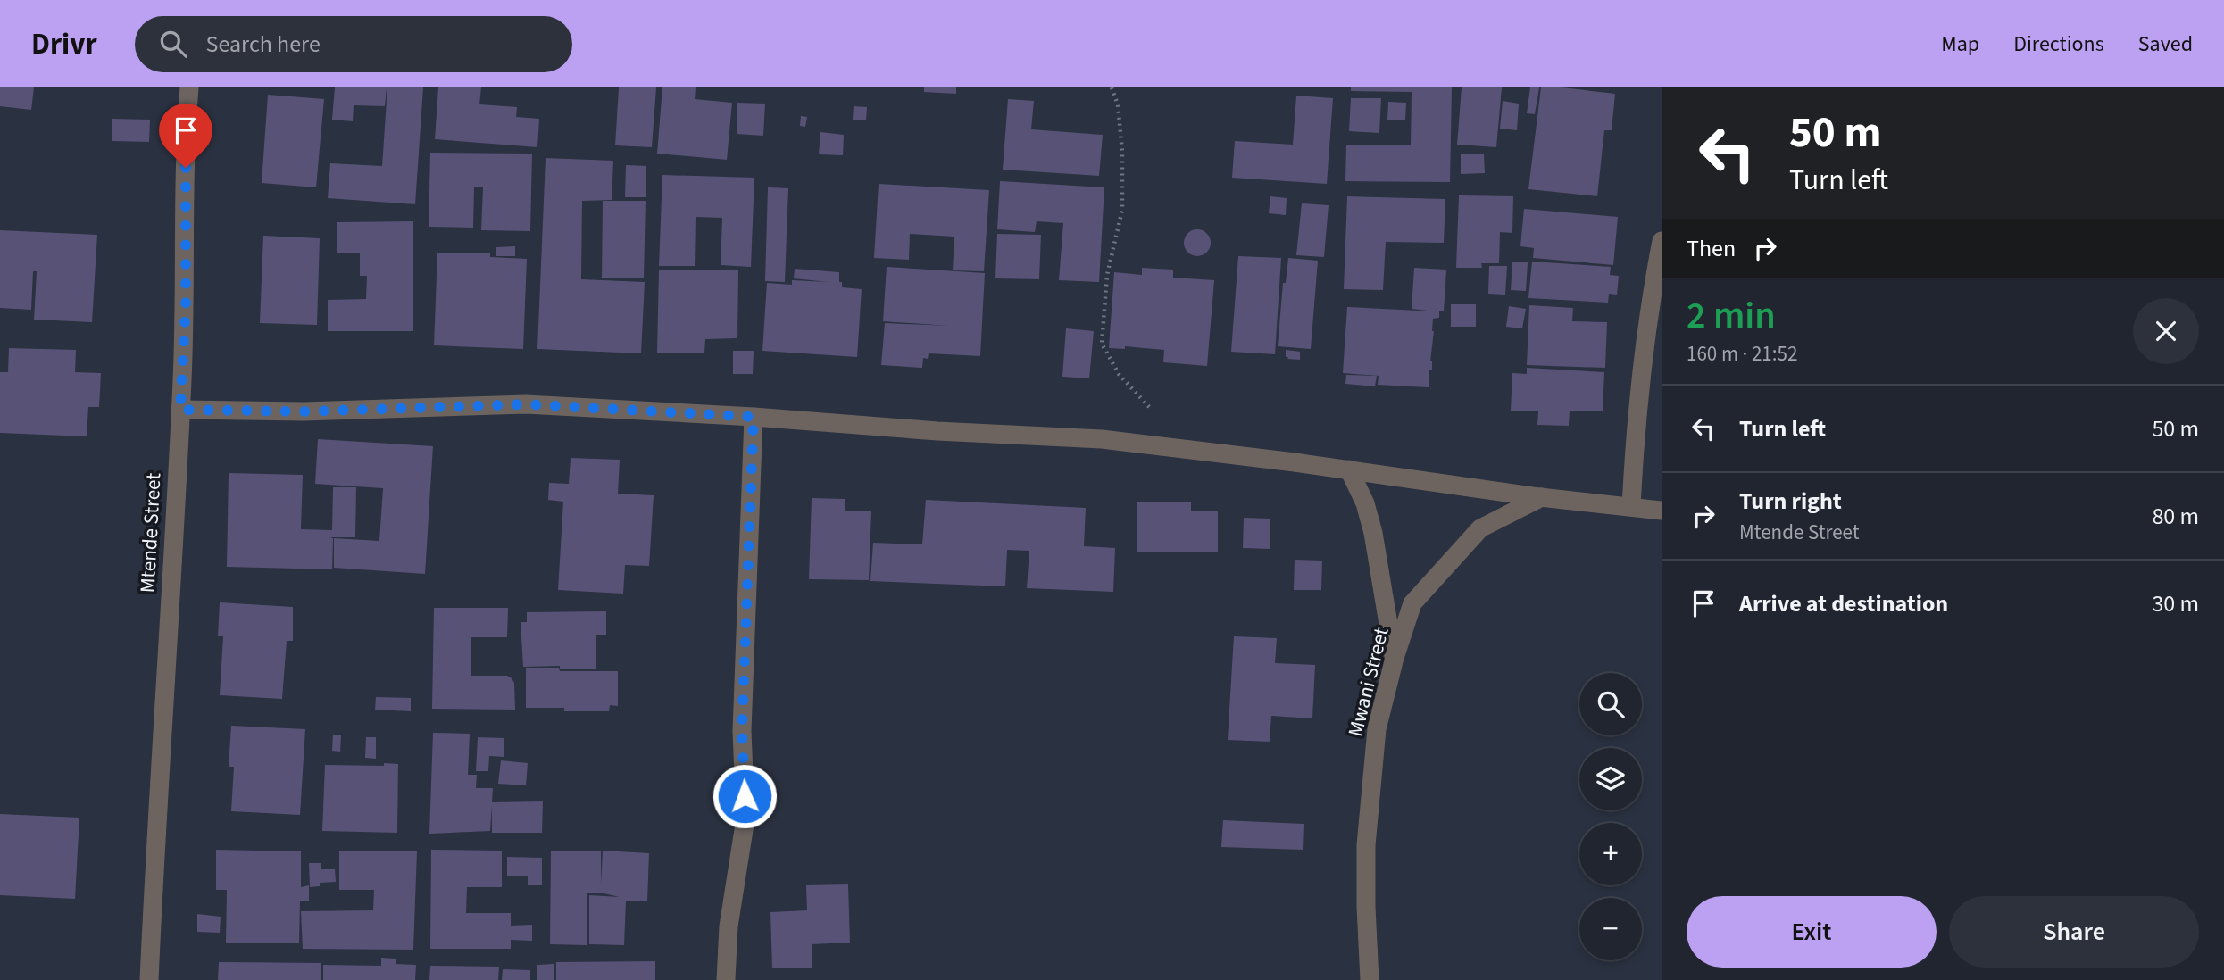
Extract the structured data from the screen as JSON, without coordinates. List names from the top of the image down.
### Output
{
  "streets": {
    "street": ["Mtende Street", "Mwani Street"]
  },
  "page": {
    "header": "Drivr",
    "search": "Search here",
    "nav": ["Map", "Directions", "Saved"],
    "turn": ["50 m", "Turn left"],
    "then": "Then",
    "heading": ["2 min", "160 m · 21:52"],
    "list": [
      {
        "name": "Turn left",
        "value": "50 m"
      },
      {
        "name": "Turn right",
        "note": "Mtende Street",
        "value": "80 m"
      },
      {
        "name": "Arrive at destination",
        "value": "30 m"
      }
    ],
    "map_buttons": ["+", "−"],
    "buttons": ["Exit", "Share"]
  }
}
